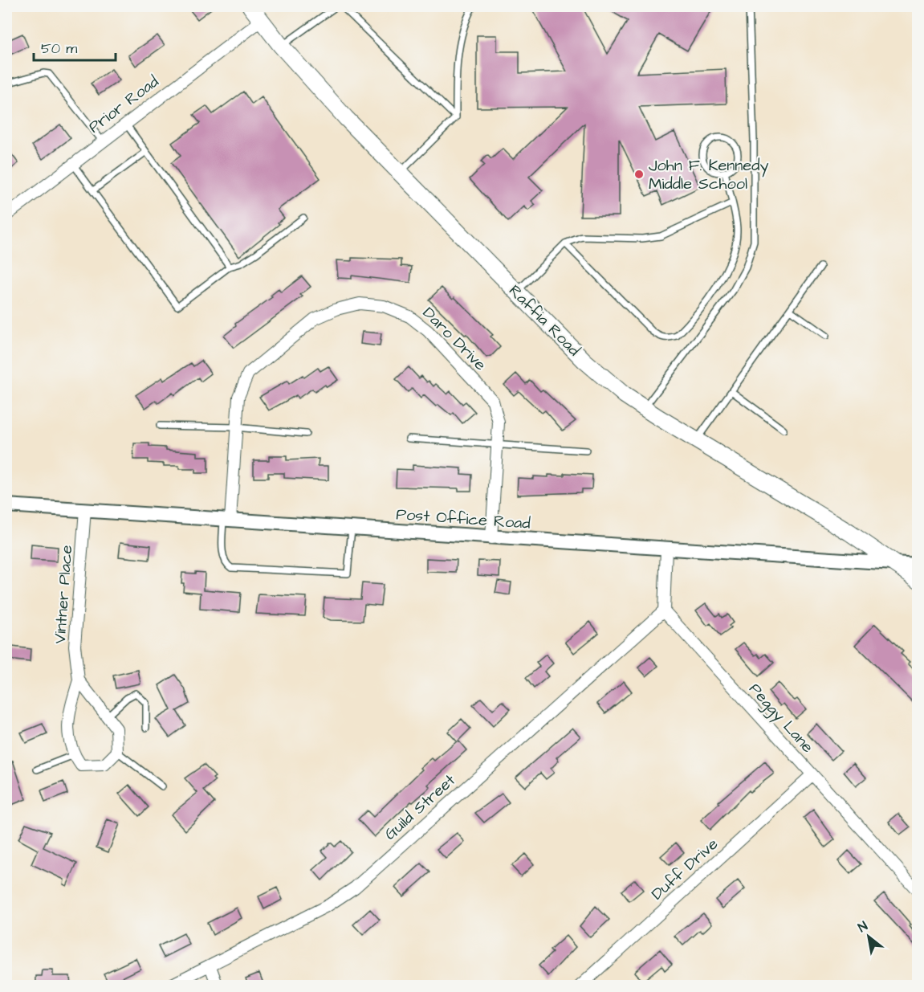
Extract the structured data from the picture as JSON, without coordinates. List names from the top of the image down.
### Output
{
  "streets": {
    "main road": ["Raffia Road"],
    "street": [
      "Prior Road",
      "Daro Drive",
      "Post Office Road",
      "Vintner Place",
      "Peggy Lane",
      "Guild Street",
      "Duff Drive"
    ]
  },
  "crossings": [
    ["Prior Road", "Raffia Road"],
    ["Raffia Road", "Post Office Road"],
    ["Daro Drive", "Post Office Road"],
    ["Post Office Road", "Vintner Place"],
    ["Peggy Lane", "Guild Street"],
    ["Peggy Lane", "Duff Drive"]
  ],
  "places": ["John F. Kennedy Middle School"],
  "scale_bar": "50 m",
  "north": "top left"
}
